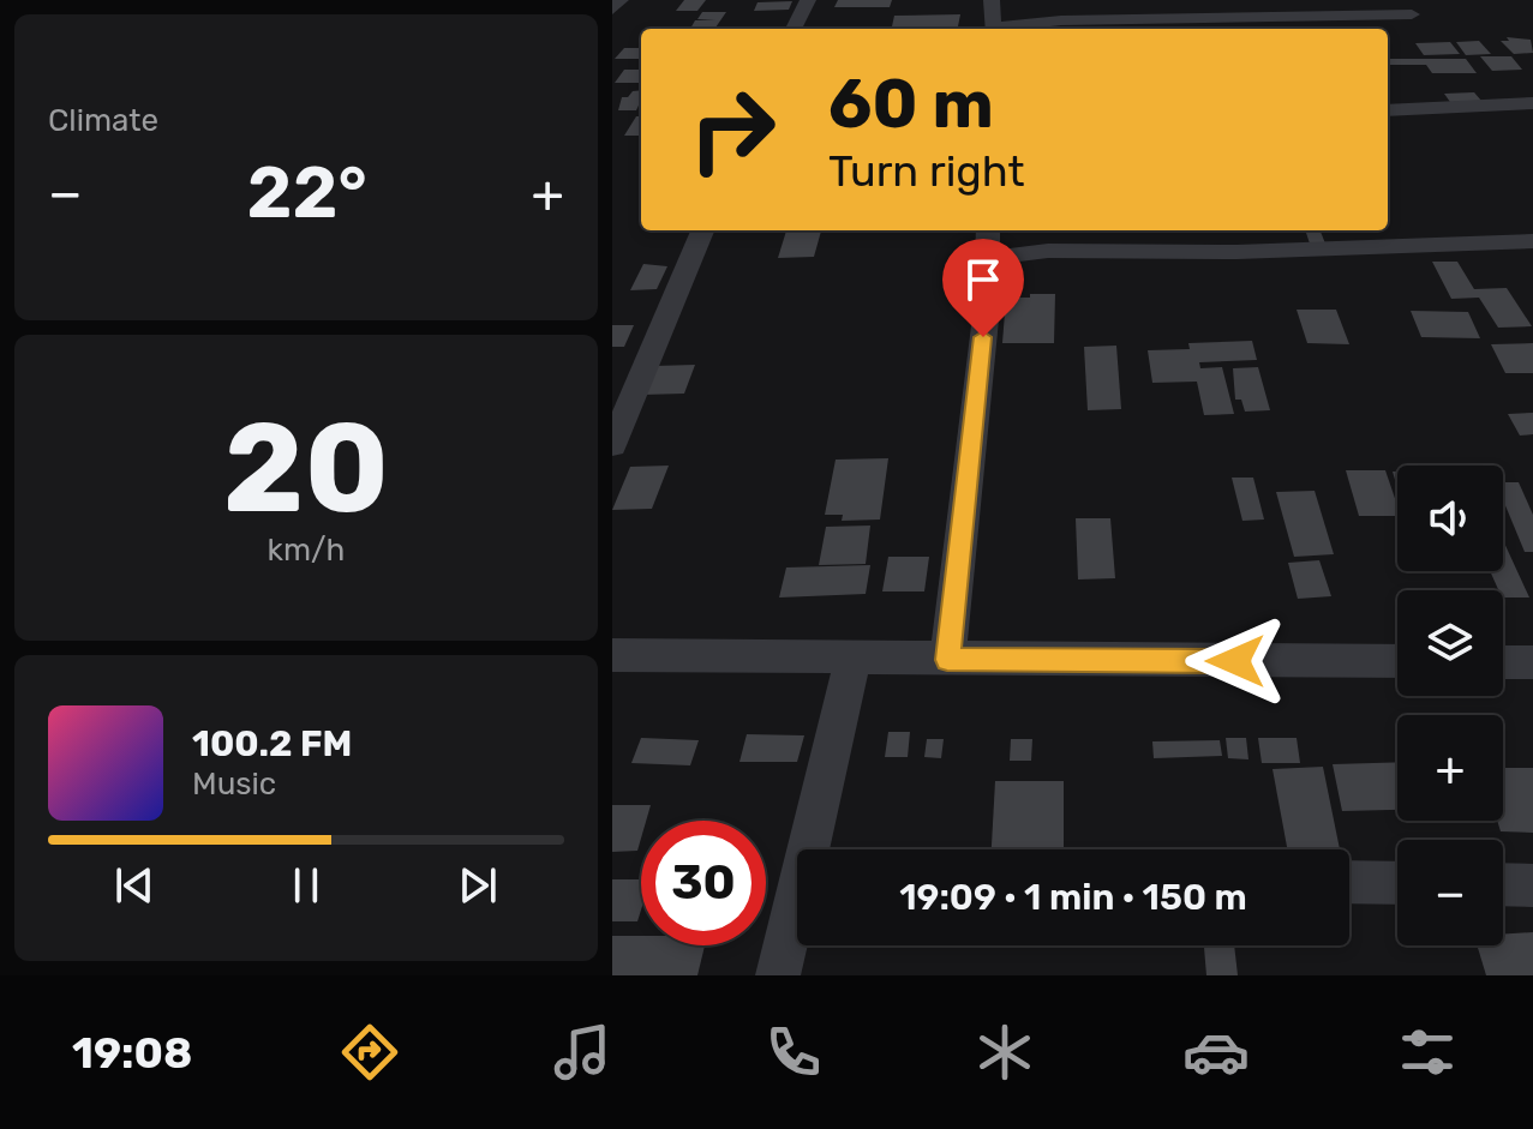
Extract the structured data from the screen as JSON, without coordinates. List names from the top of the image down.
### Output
{
  "page": {
    "tile": [
      "Climate",
      ["20", "km/h"]
    ],
    "turn": ["60 m", "Turn right"],
    "heat": ["−", "22°", "+"],
    "map_buttons": ["+", "−"],
    "song": ["100.2 FM", "Music"],
    "limit": "30",
    "trip": "19:09 · 1 min · 150 m",
    "tabs": "19:08"
  }
}
